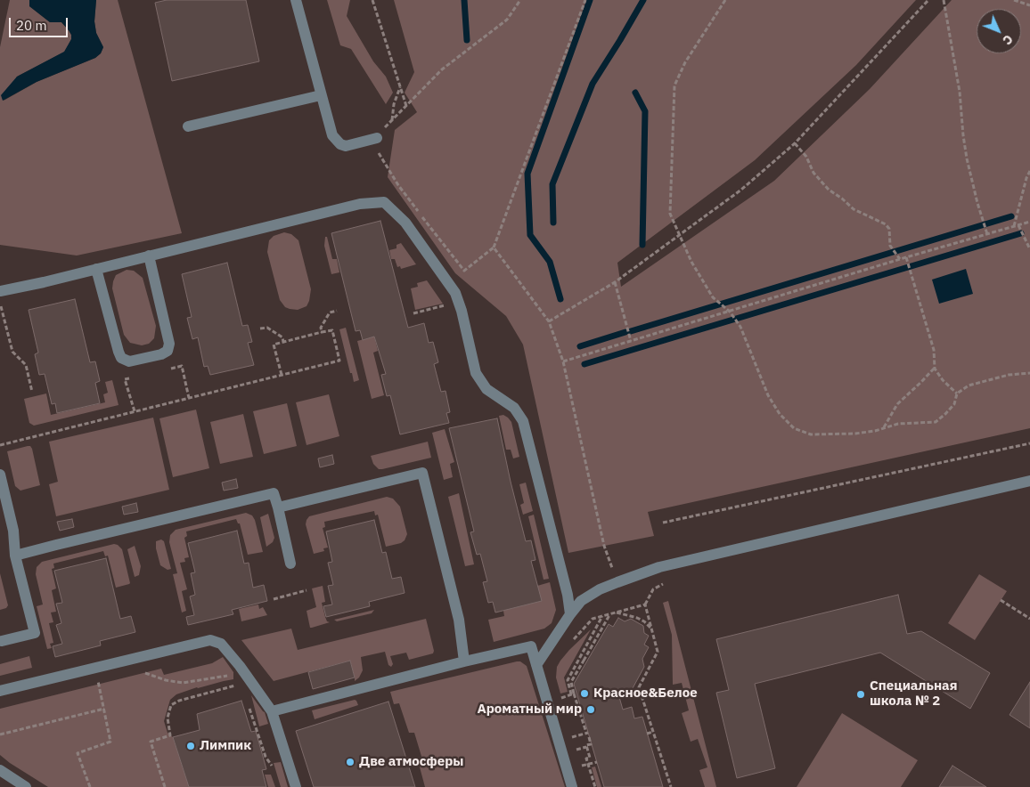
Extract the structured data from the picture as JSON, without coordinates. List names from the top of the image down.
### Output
{
  "places": [
    "Красное&Белое",
    "Специальная школа № 2",
    "Ароматный мир",
    "Лимпик",
    "Две атмосферы"
  ],
  "scale_bar": "20 m",
  "north": "bottom right"
}
